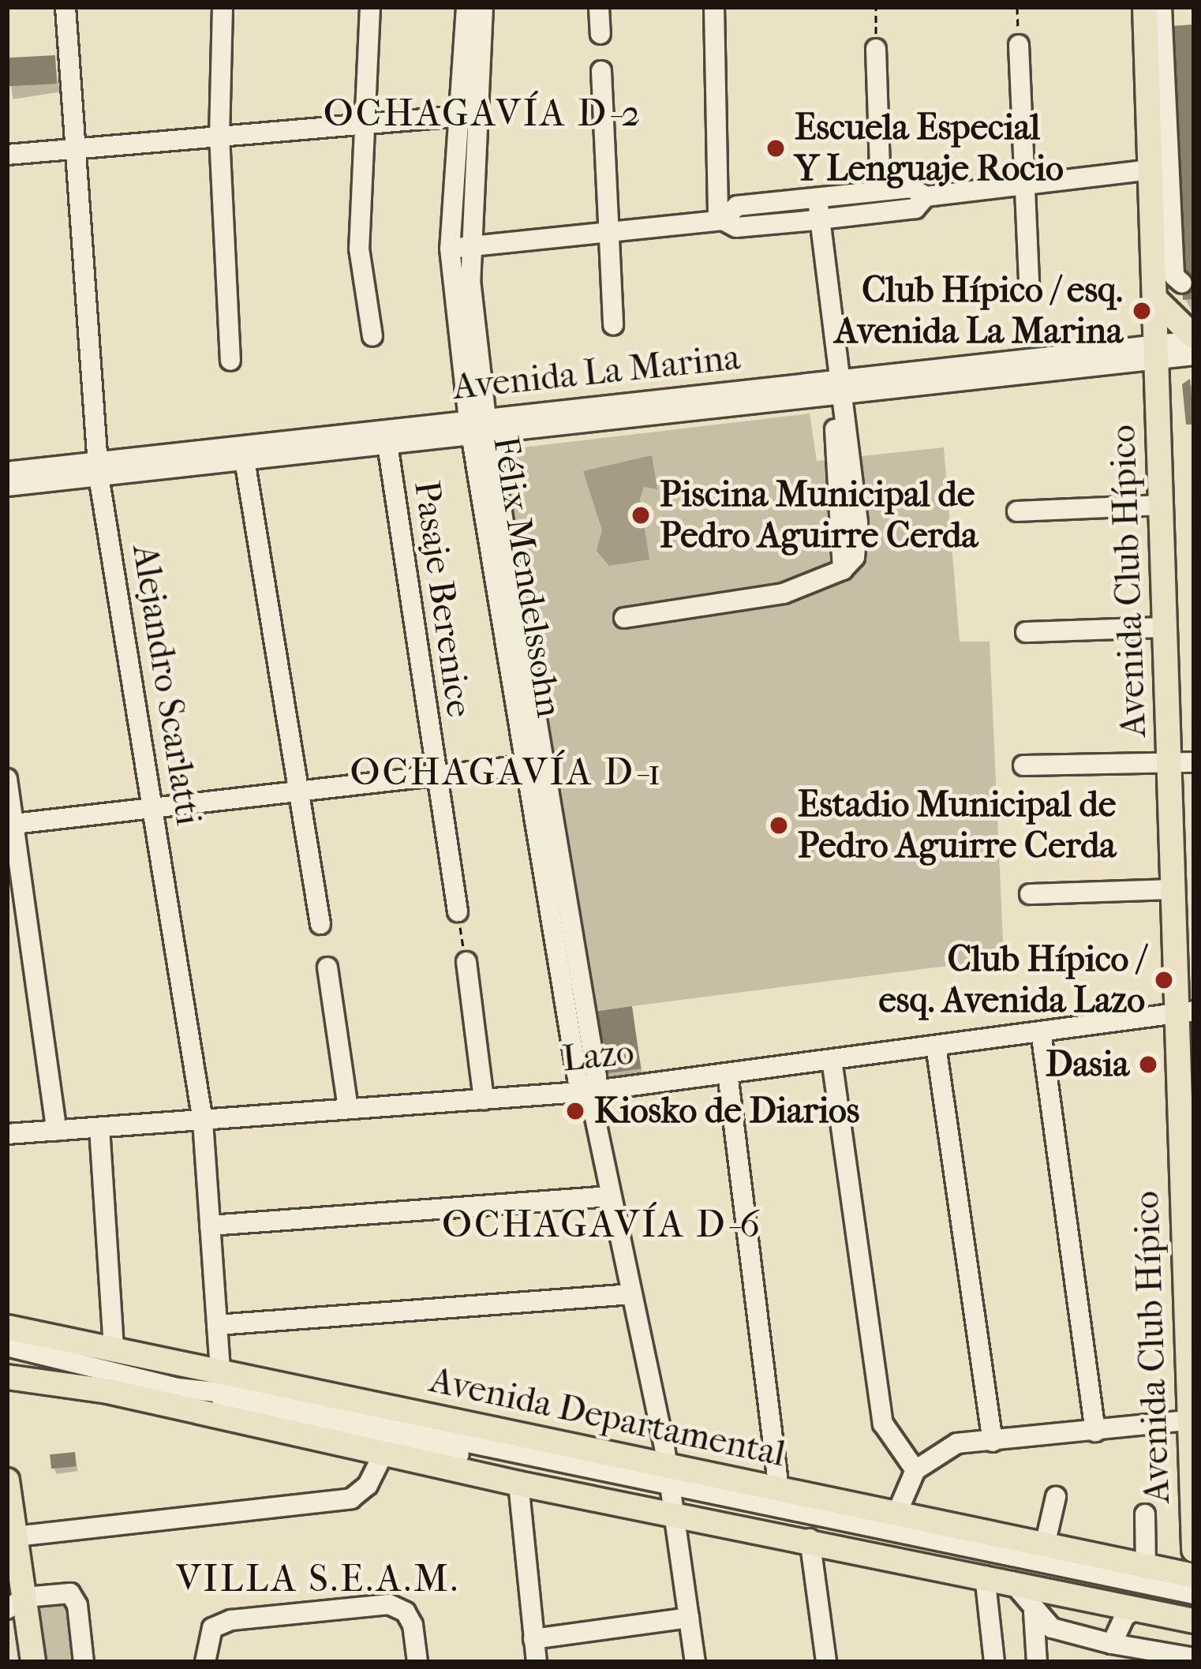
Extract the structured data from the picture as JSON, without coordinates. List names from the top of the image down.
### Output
{
  "streets": {
    "main road": ["Avenida Club Hípico", "Avenida Departamental"],
    "street": [
      "Avenida La Marina",
      "Félix Mendelssohn",
      "Pasaje Berenice",
      "Alejandro Scarlatti",
      "Lazo"
    ]
  },
  "crossings": [
    ["Avenida La Marina", "Félix Mendelssohn"],
    ["Avenida La Marina", "Avenida Club Hípico"],
    ["Avenida La Marina", "Pasaje Berenice"],
    ["Avenida La Marina", "Alejandro Scarlatti"],
    ["Félix Mendelssohn", "Lazo"],
    ["Félix Mendelssohn", "Avenida Departamental"],
    ["Avenida Club Hípico", "Lazo"],
    ["Alejandro Scarlatti", "Lazo"],
    ["Alejandro Scarlatti", "Avenida Departamental"]
  ],
  "districts": [
    "OCHAGAVÍA D-2",
    "OCHAGAVÍA D-1",
    "OCHAGAVÍA D-6",
    "VILLA S.E.A.M."
  ],
  "places": [
    "Escuela Especial Y Lenguaje Rocio",
    "Club Hípico / esq. Avenida La Marina",
    "Piscina Municipal de Pedro Aguirre Cerda",
    "Estadio Municipal de Pedro Aguirre Cerda",
    "Club Hípico / esq. Avenida Lazo",
    "Dasia",
    "Kiosko de Diarios"
  ]
}
